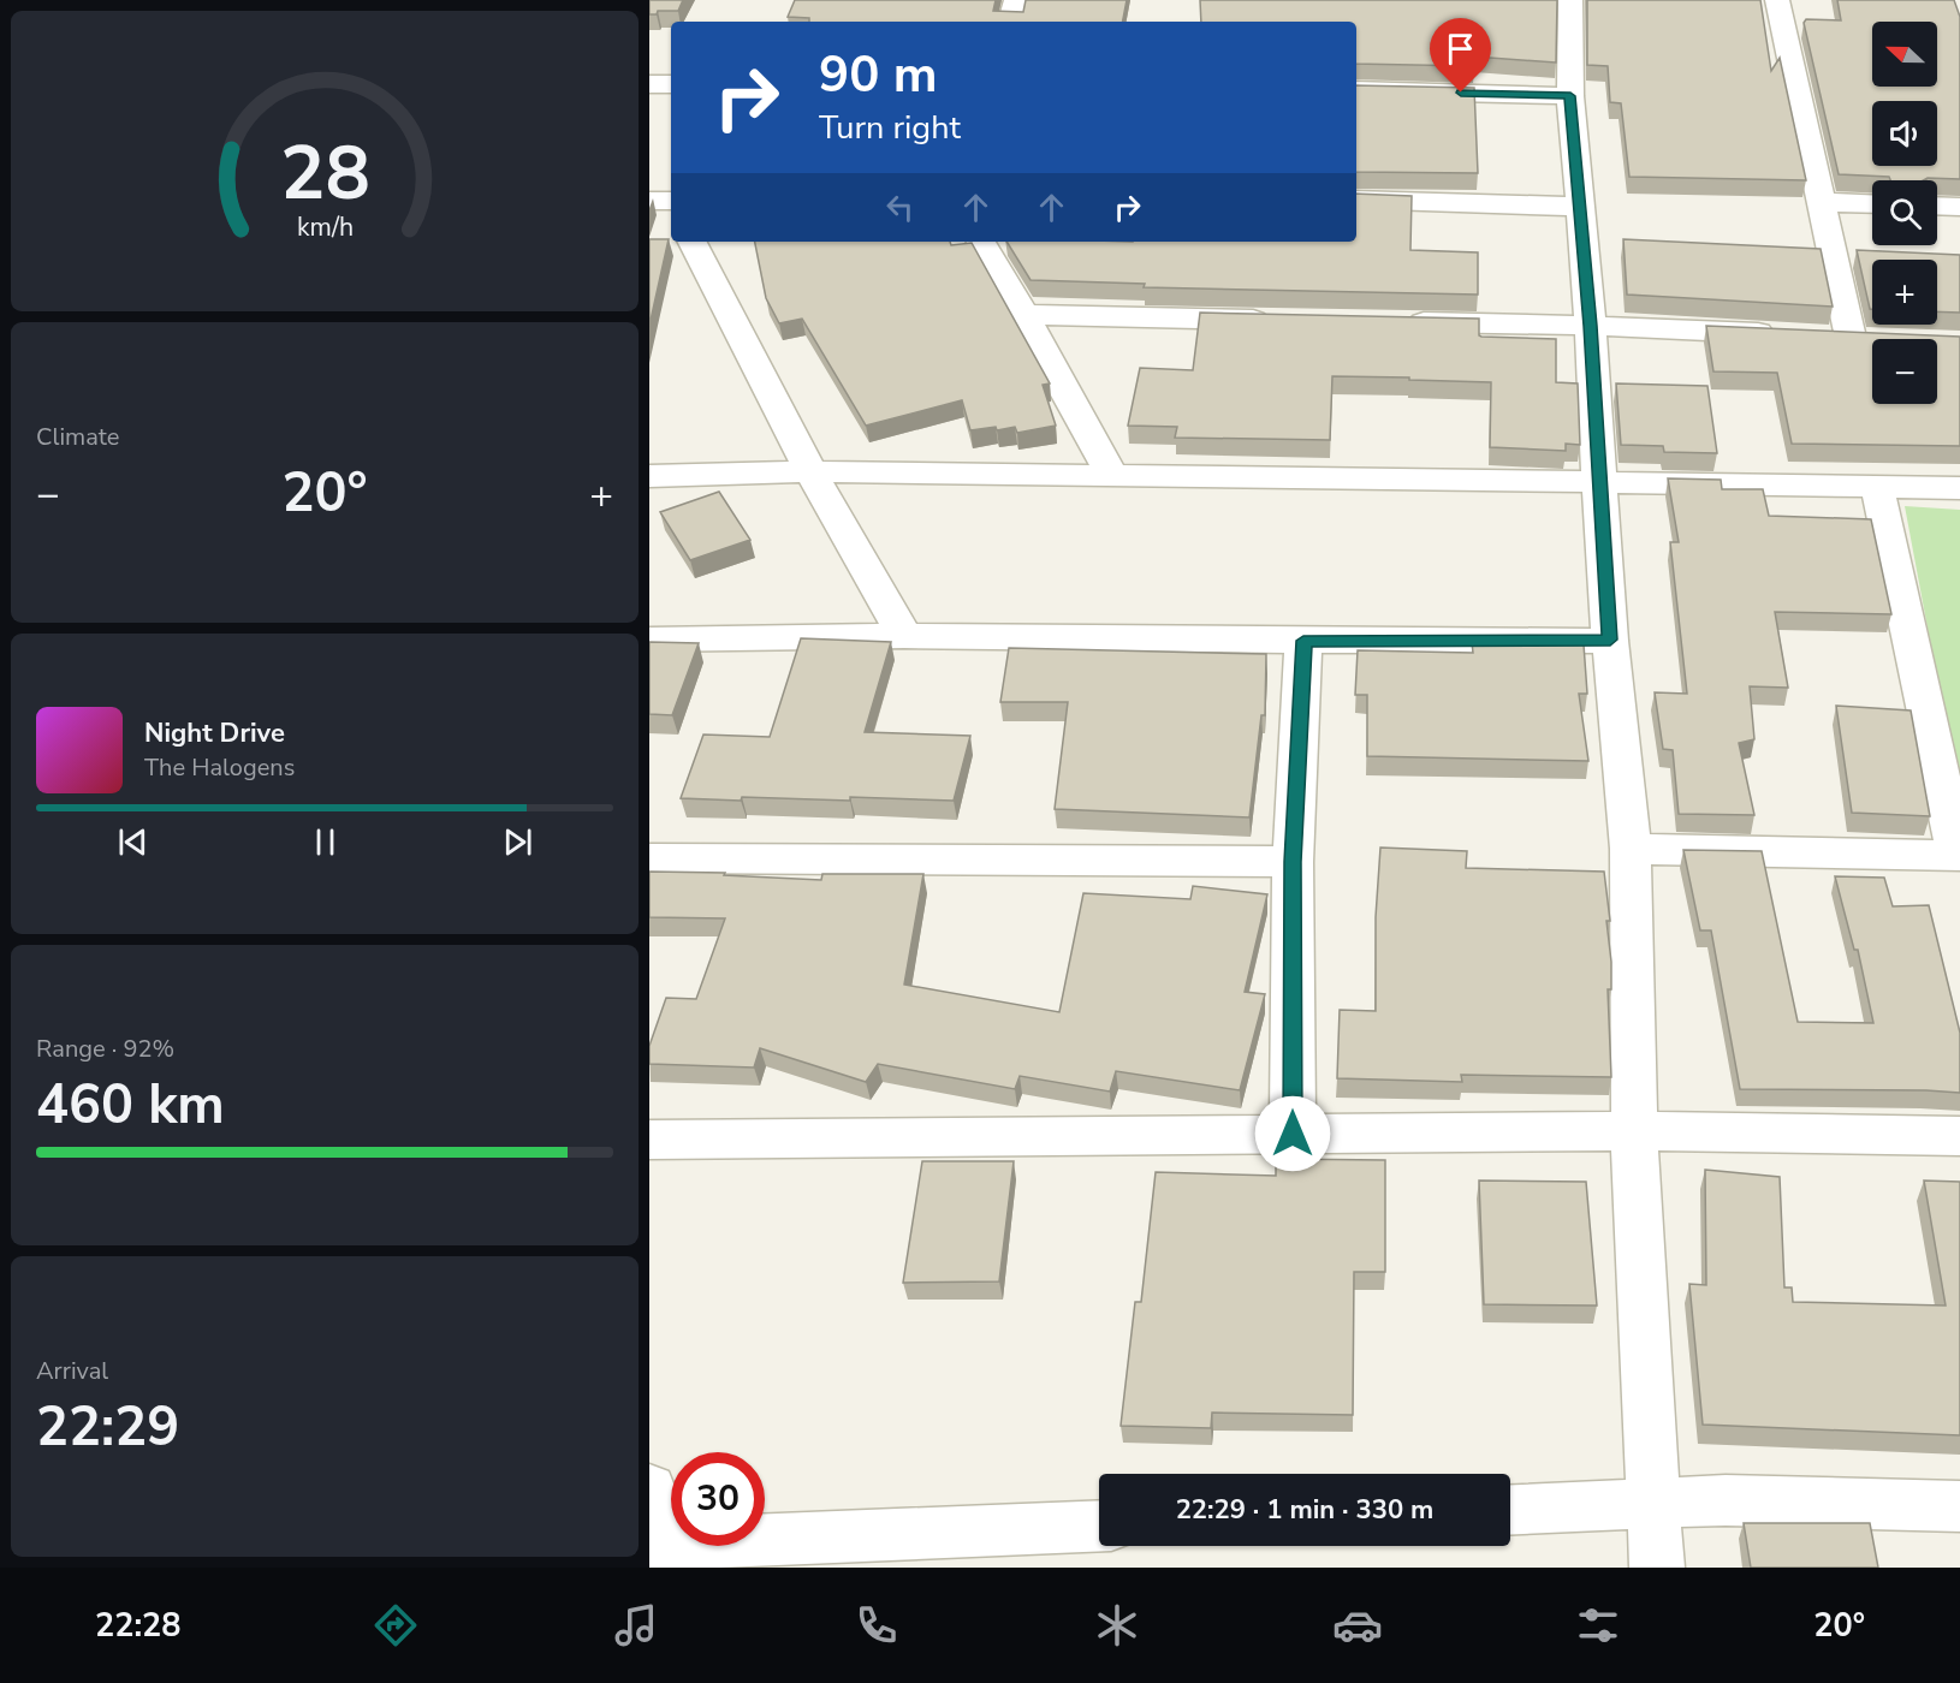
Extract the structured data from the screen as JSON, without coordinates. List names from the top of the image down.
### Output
{
  "north": "left",
  "page": {
    "map_buttons": ["+", "−"],
    "turn": ["90 m", "Turn right"],
    "tile": [
      "Climate",
      ["Range · 92%", "460 km"],
      ["Arrival", "22:29"]
    ],
    "heat": ["−", "20°", "+"],
    "song": ["Night Drive", "The Halogens"],
    "limit": "30",
    "trip": "22:29 · 1 min · 330 m",
    "tabs": ["22:28", "20°"],
    "gauge": ["28", "km/h"]
  }
}
